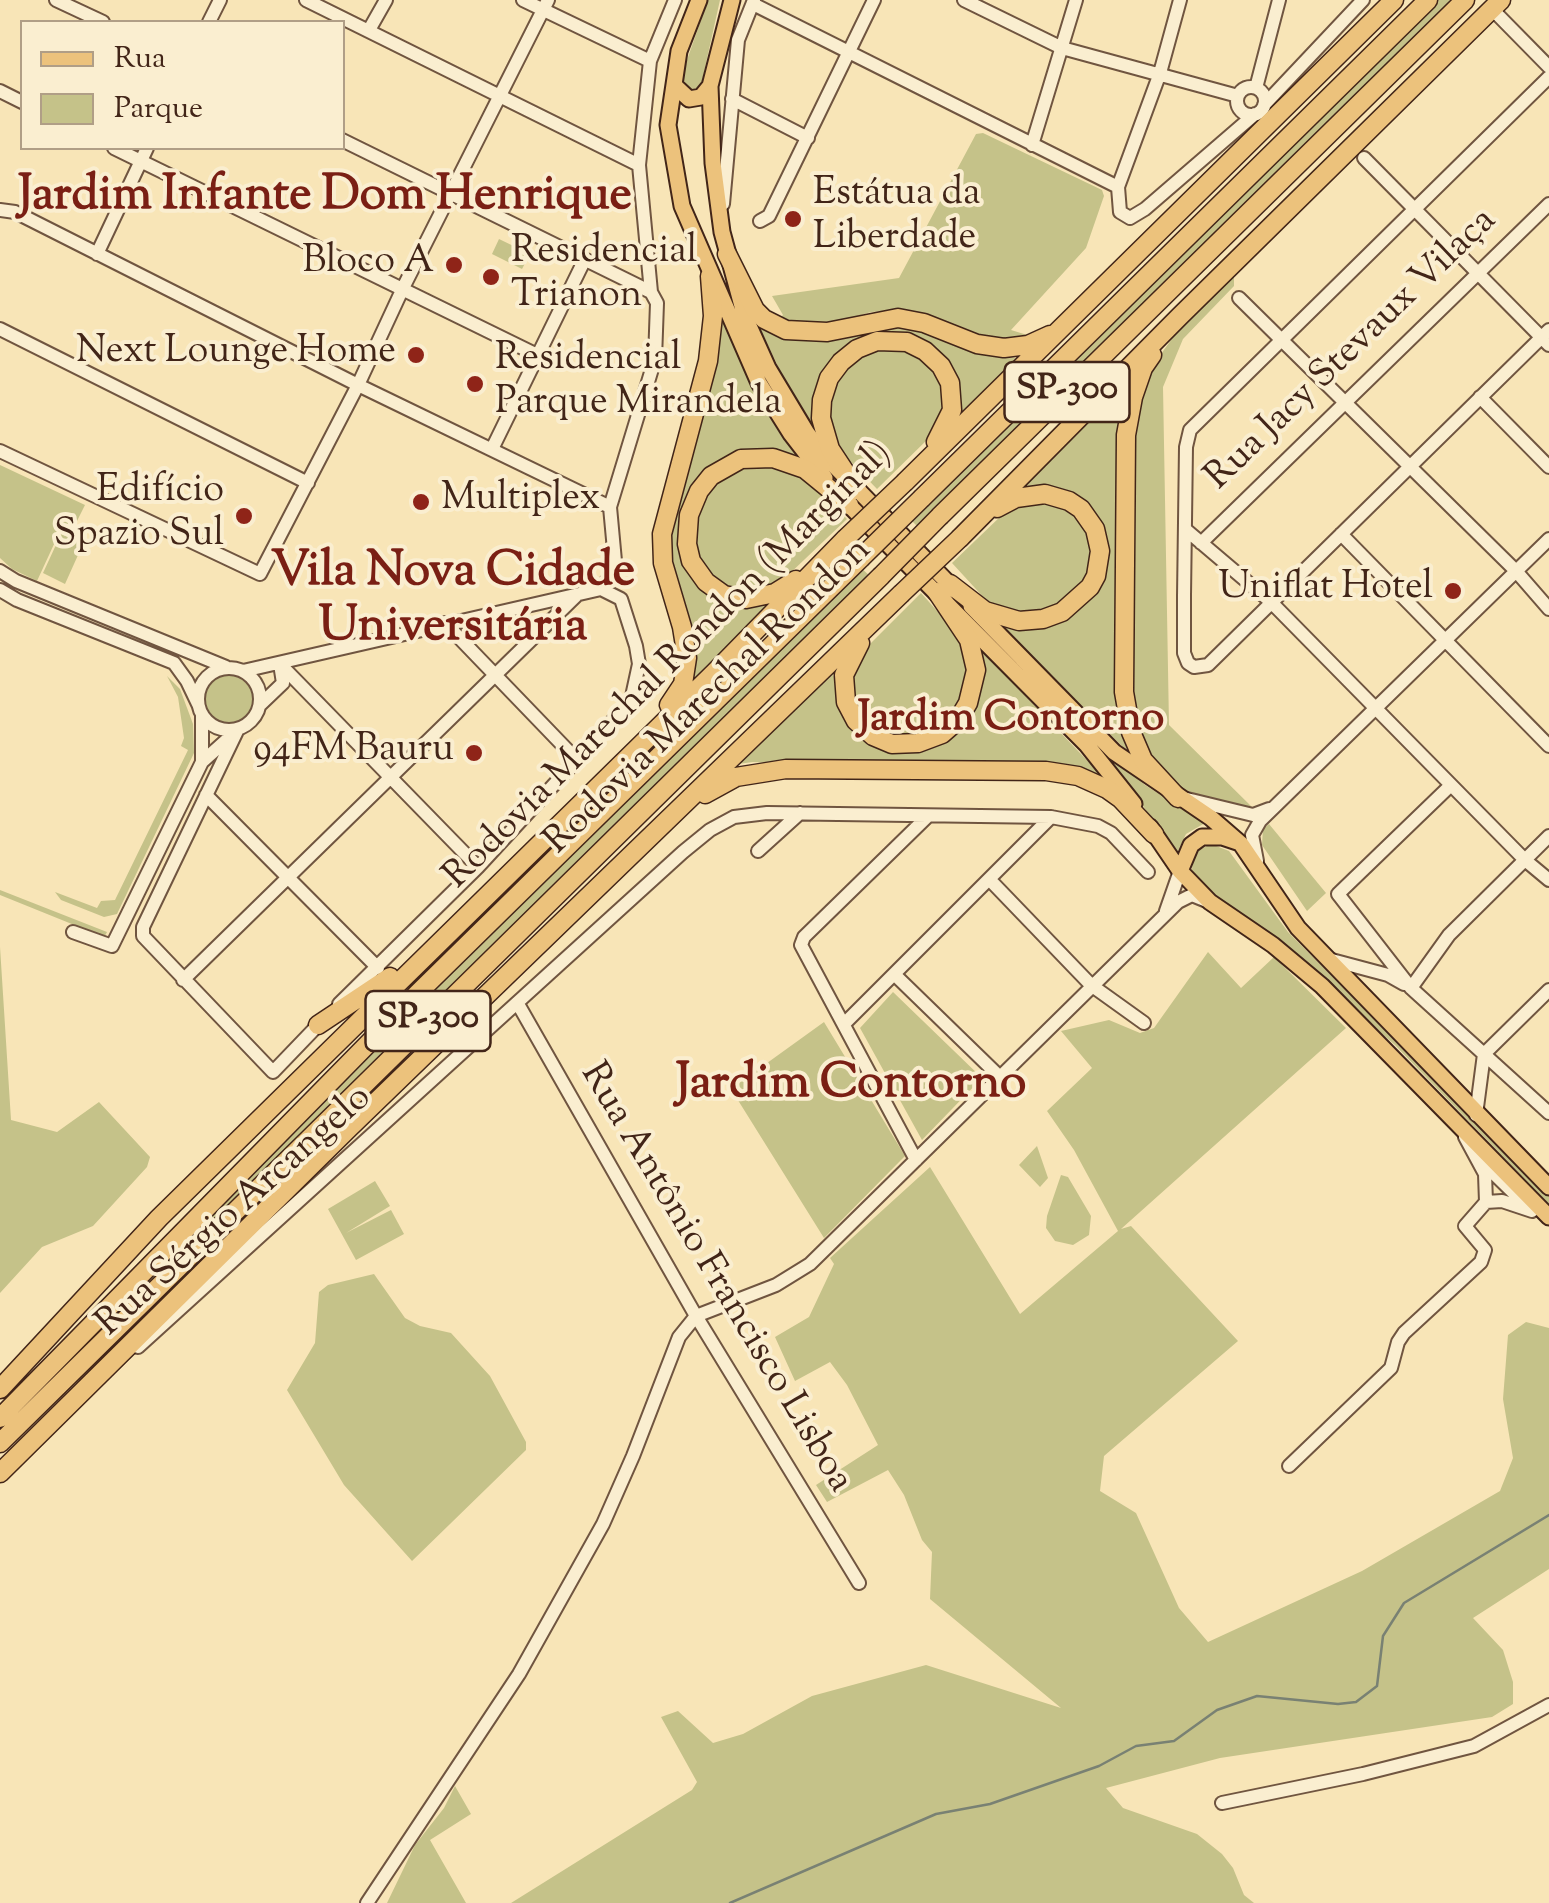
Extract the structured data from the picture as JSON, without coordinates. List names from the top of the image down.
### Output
{
  "streets": {
    "highway": [
      "SP-300",
      "Rodovia Marechal Rondon (Marginal)",
      "Rodovia Marechal Rondon",
      "Rua Sérgio Arcangelo"
    ],
    "street": ["Rua Jacy Stevaux Vilaça", "Rua Antônio Francisco Lisboa"]
  },
  "crossings": [
    ["Rua Sérgio Arcangelo", "Rua Antônio Francisco Lisboa"]
  ],
  "districts": [
    "Jardim Infante Dom Henrique",
    "Vila Nova Cidade Universitária",
    "Jardim Contorno",
    "Jardim Contorno"
  ],
  "places": [
    "Estátua da Liberdade",
    "Bloco A",
    "Residencial Trianon",
    "Next Lounge Home",
    "Residencial Parque Mirandela",
    "Multiplex",
    "Edifício Spazio Sul",
    "Uniflat Hotel",
    "94FM Bauru"
  ],
  "legend": ["Rua", "Parque"]
}
